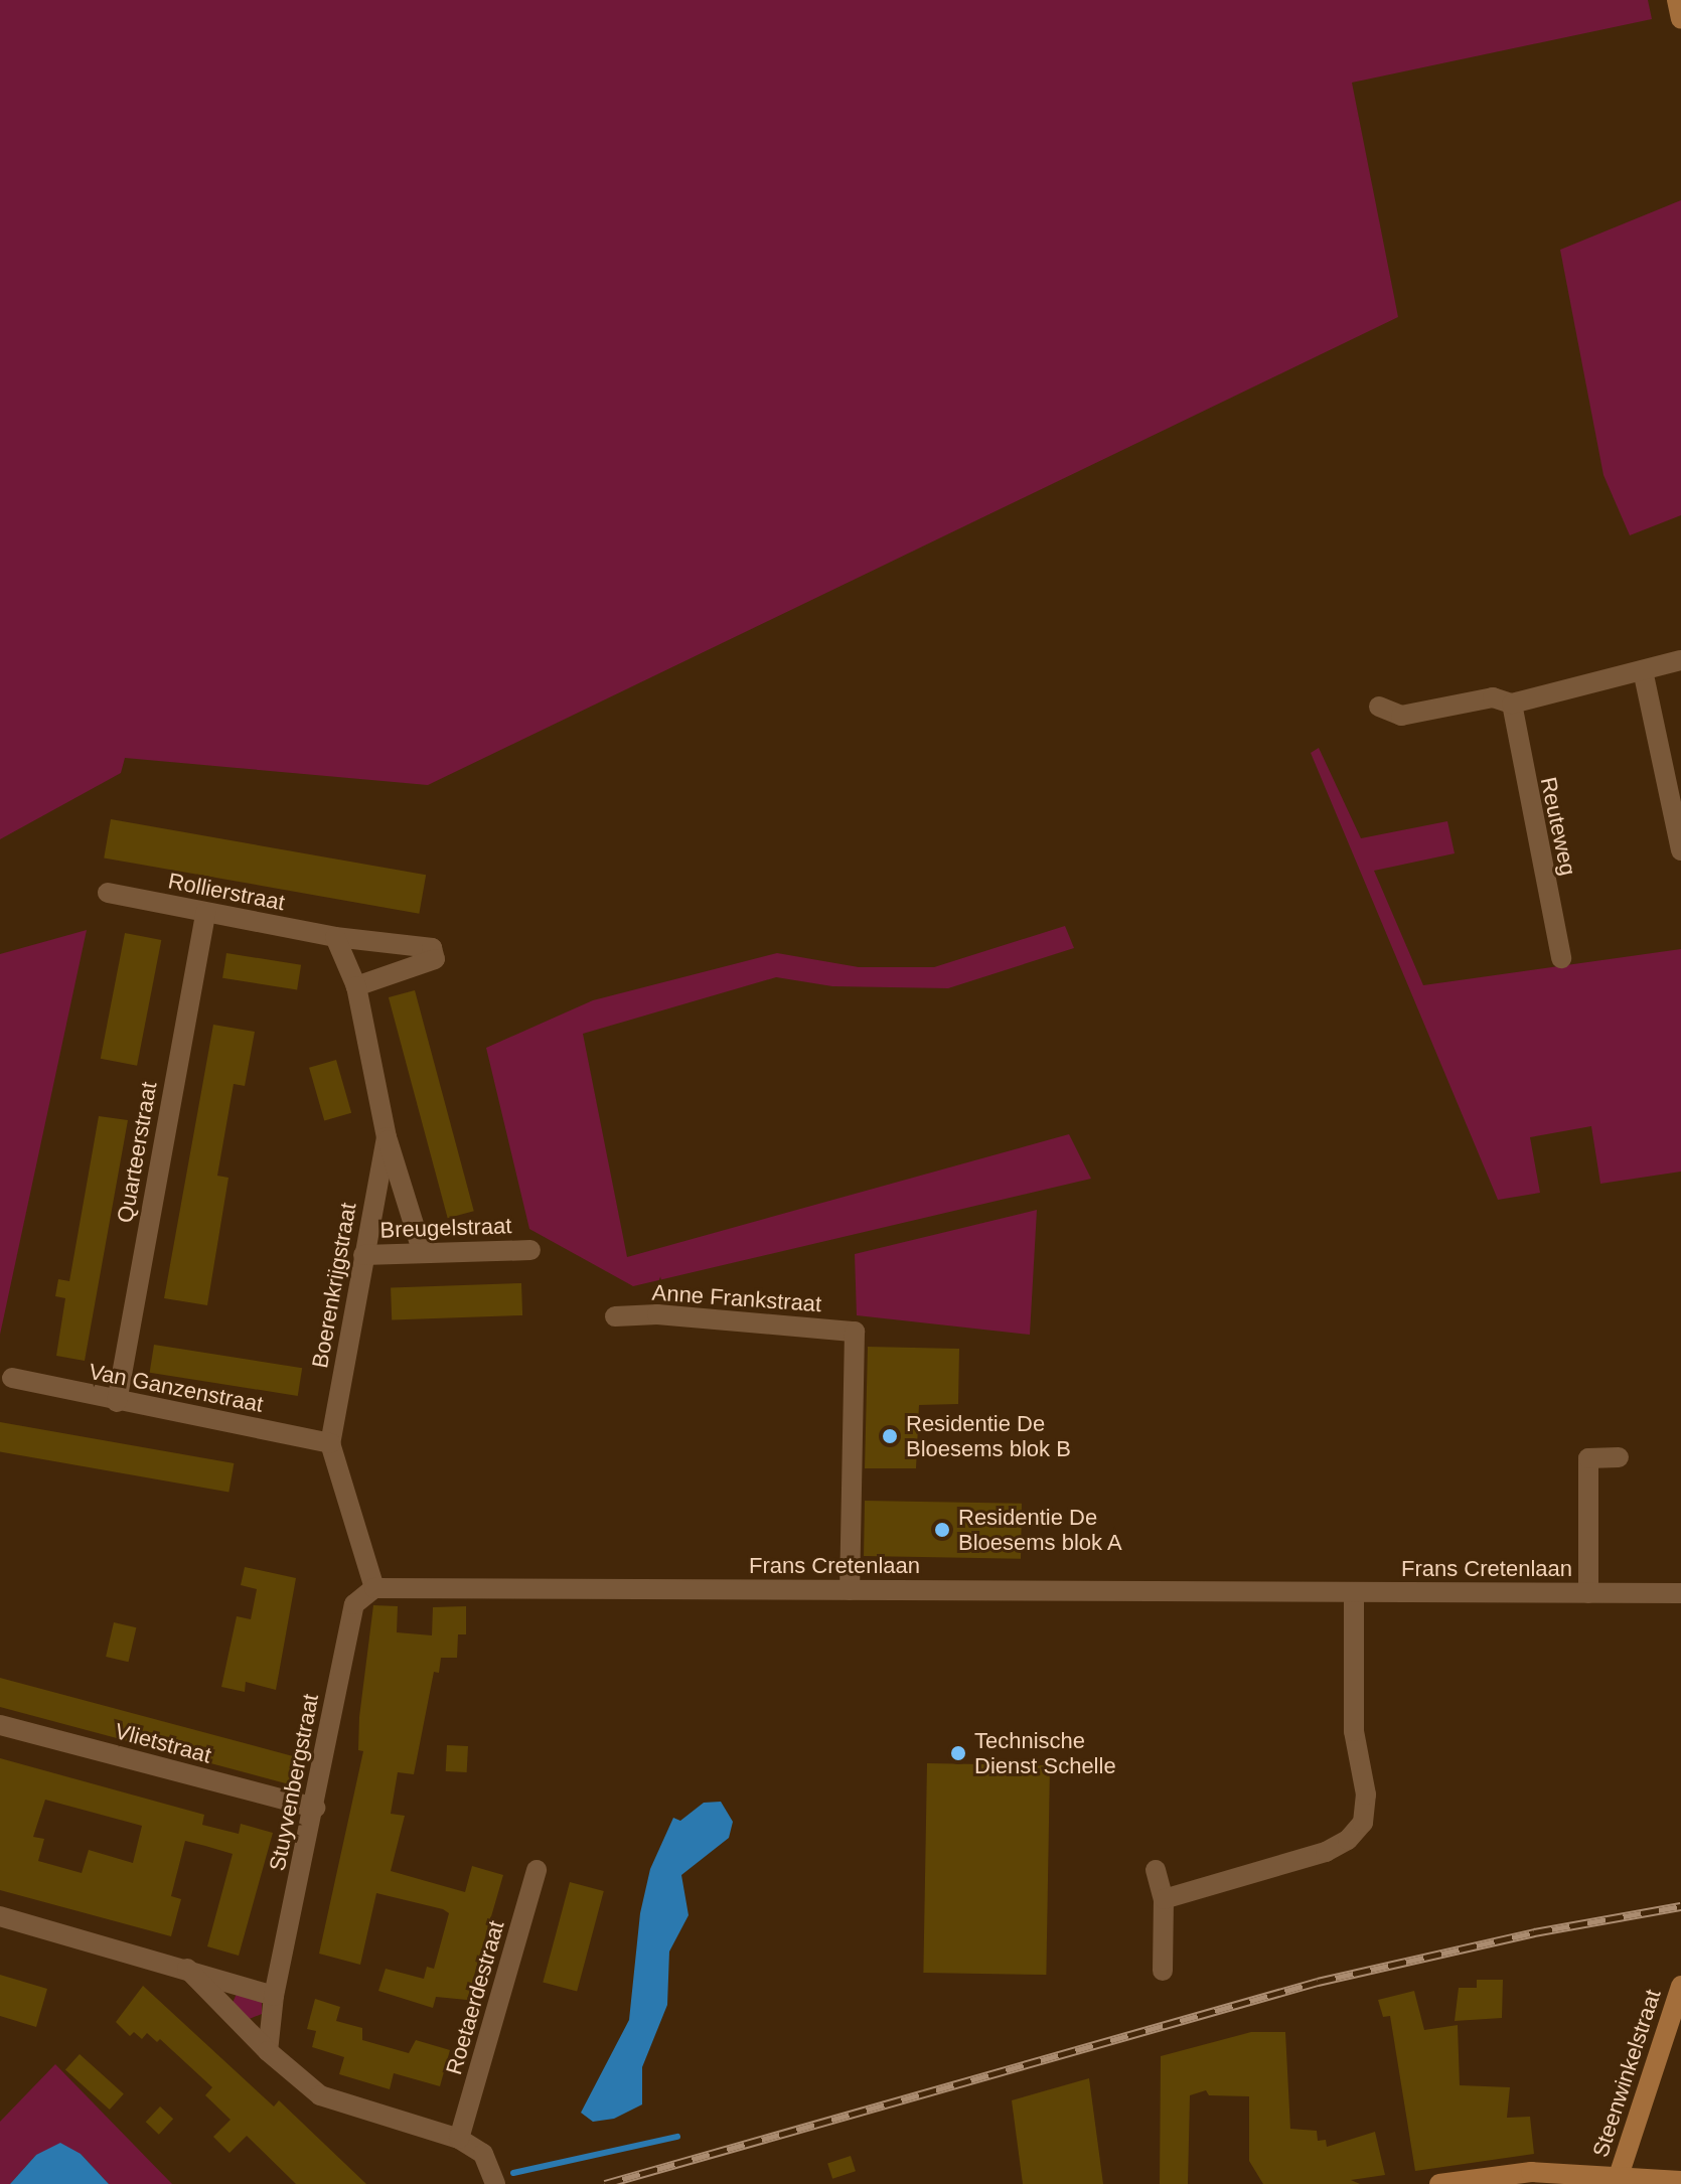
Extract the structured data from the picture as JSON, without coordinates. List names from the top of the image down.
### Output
{
  "streets": {
    "street": [
      "Reuteweg",
      "Rollierstraat",
      "Quarteerstraat",
      "Breugelstraat",
      "Boerenkrijgstraat",
      "Anne Frankstraat",
      "Van Ganzenstraat",
      "Frans Cretenlaan",
      "Vlietstraat",
      "Stuyvenbergstraat",
      "Roetaerdestraat",
      "Steenwinkelstraat"
    ]
  },
  "crossings": [
    ["Rollierstraat", "Quarteerstraat"],
    ["Rollierstraat", "Boerenkrijgstraat"],
    ["Quarteerstraat", "Van Ganzenstraat"],
    ["Breugelstraat", "Boerenkrijgstraat"],
    ["Boerenkrijgstraat", "Van Ganzenstraat"],
    ["Boerenkrijgstraat", "Frans Cretenlaan"],
    ["Boerenkrijgstraat", "Stuyvenbergstraat"],
    ["Anne Frankstraat", "Frans Cretenlaan"],
    ["Frans Cretenlaan", "Stuyvenbergstraat"],
    ["Vlietstraat", "Stuyvenbergstraat"]
  ],
  "places": ["Residentie De Bloesems blok B", "Residentie De Bloesems blok A", "Technische Dienst Schelle"]
}
